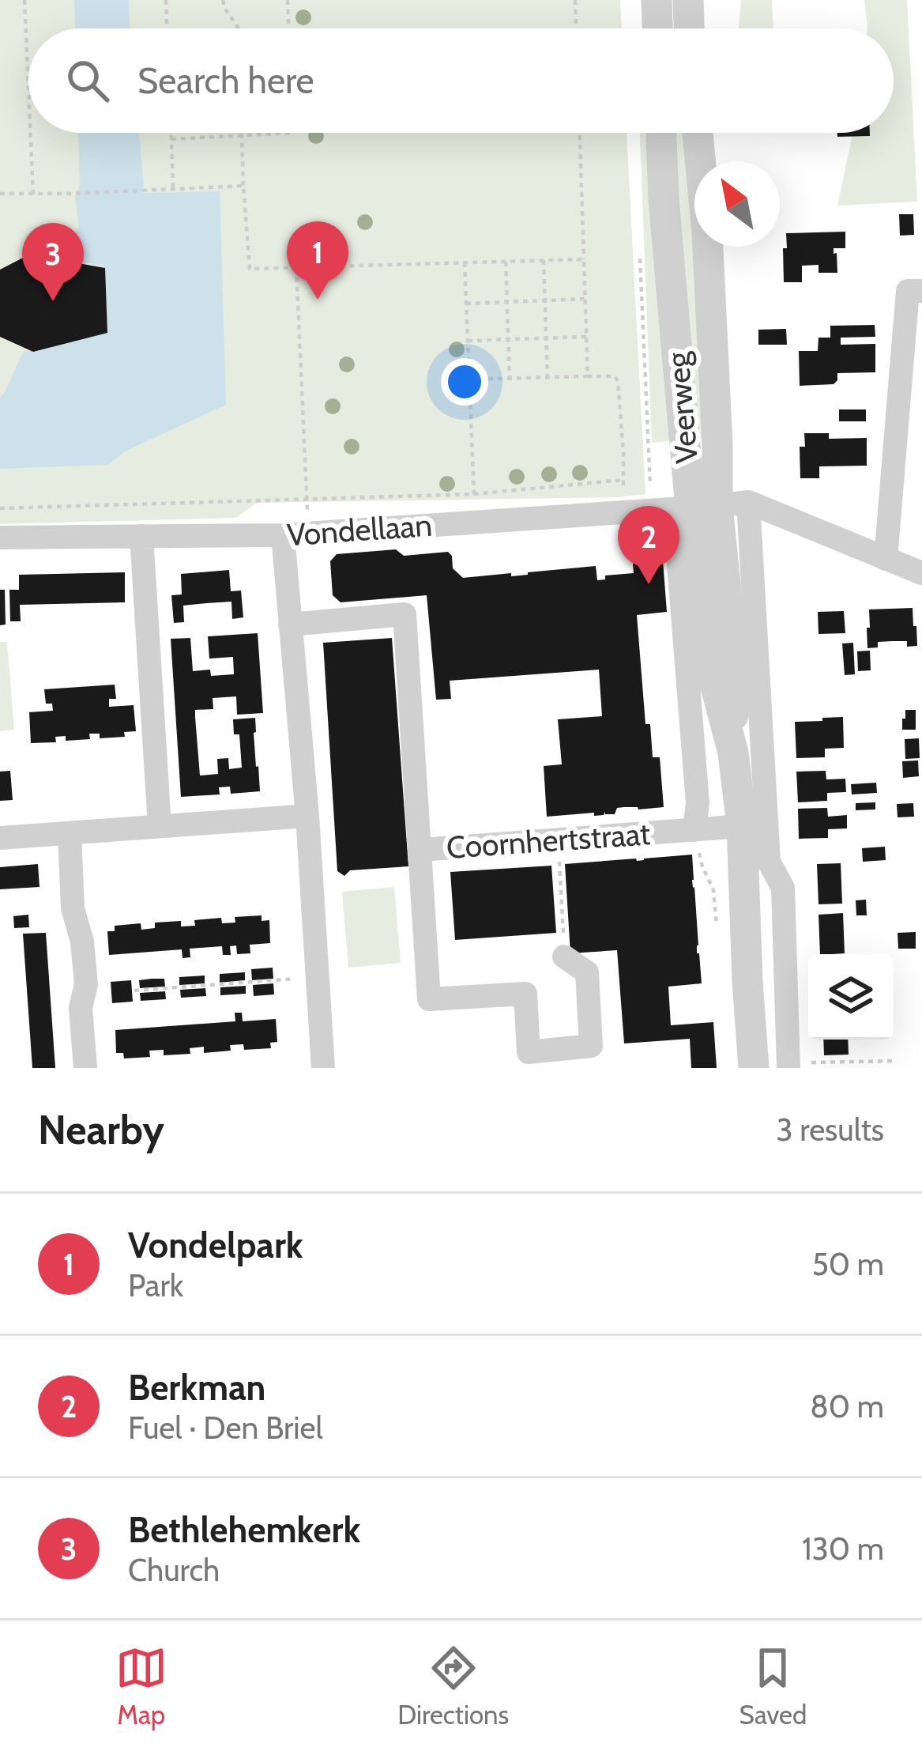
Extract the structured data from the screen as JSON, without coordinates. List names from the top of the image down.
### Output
{
  "streets": {
    "street": ["Veerweg", "Vondellaan", "Coornhertstraat"]
  },
  "crossings": [
    ["Veerweg", "Vondellaan"],
    ["Veerweg", "Coornhertstraat"]
  ],
  "north": "top left",
  "page": {
    "search": "Search here",
    "pins": ["1", "3", "2"],
    "heading": ["Nearby", "3 results"],
    "list": [
      {
        "mark": "1",
        "name": "Vondelpark",
        "note": "Park",
        "value": "50 m"
      },
      {
        "mark": "2",
        "name": "Berkman",
        "note": "Fuel · Den Briel",
        "value": "80 m"
      },
      {
        "mark": "3",
        "name": "Bethlehemkerk",
        "note": "Church",
        "value": "130 m"
      }
    ],
    "nav": ["Map", "Directions", "Saved"]
  }
}
